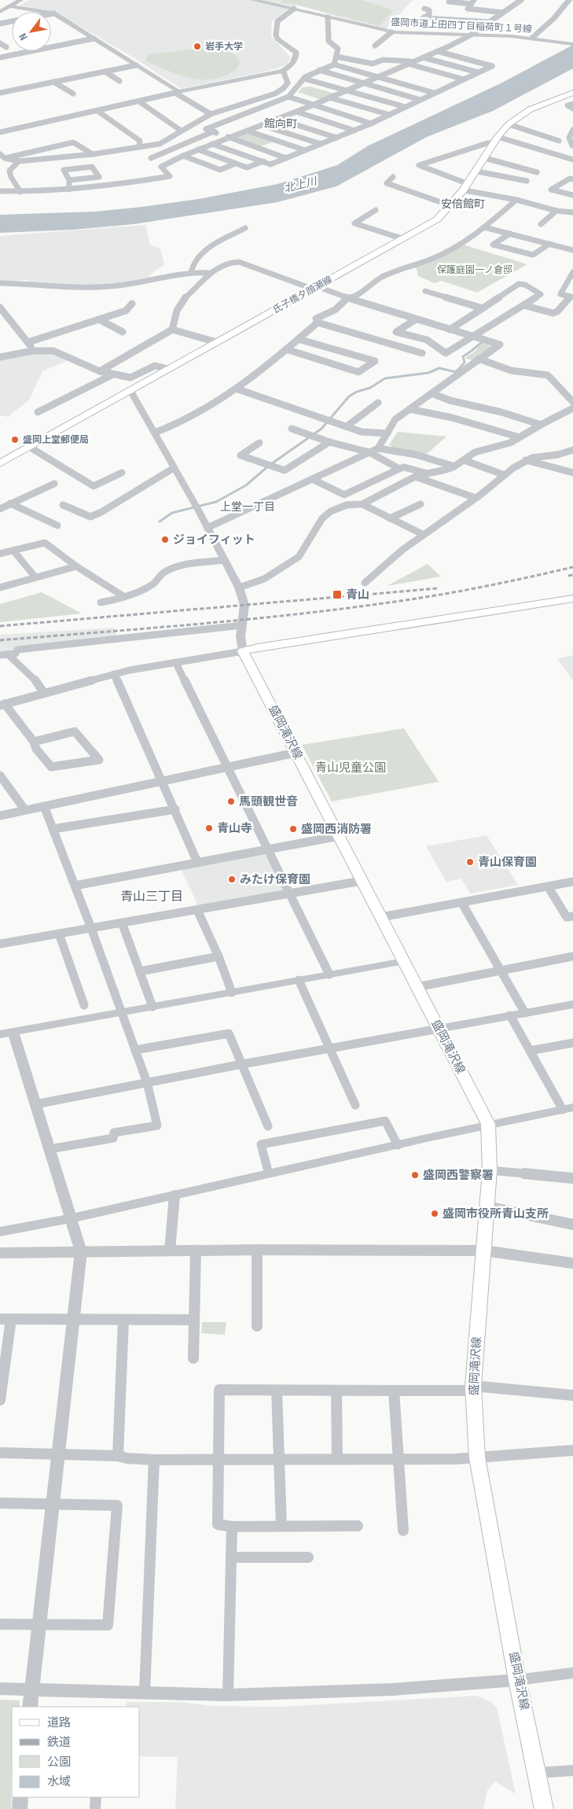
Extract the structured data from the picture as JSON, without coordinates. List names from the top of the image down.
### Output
{
  "streets": {
    "main road": ["氏子橋夕顔瀬線", "盛岡滝沢線"],
    "street": ["盛岡市道上田四丁目稲荷町１号線"]
  },
  "districts": [
    "館向町",
    "安倍館町",
    "上堂一丁目",
    "青山三丁目"
  ],
  "water": ["北上川"],
  "parks": ["保護庭園一ノ倉邸", "青山児童公園"],
  "places": {
    "other": [
      "岩手大学",
      "盛岡上堂郵便局",
      "ジョイフィット",
      "馬頭観世音",
      "青山寺",
      "盛岡西消防署",
      "青山保育園",
      "みたけ保育園",
      "盛岡西警察署",
      "盛岡市役所青山支所"
    ],
    "transit": ["青山"]
  },
  "legend": [
    "道路",
    "鉄道",
    "公園",
    "水域"
  ],
  "north": "bottom left"
}
